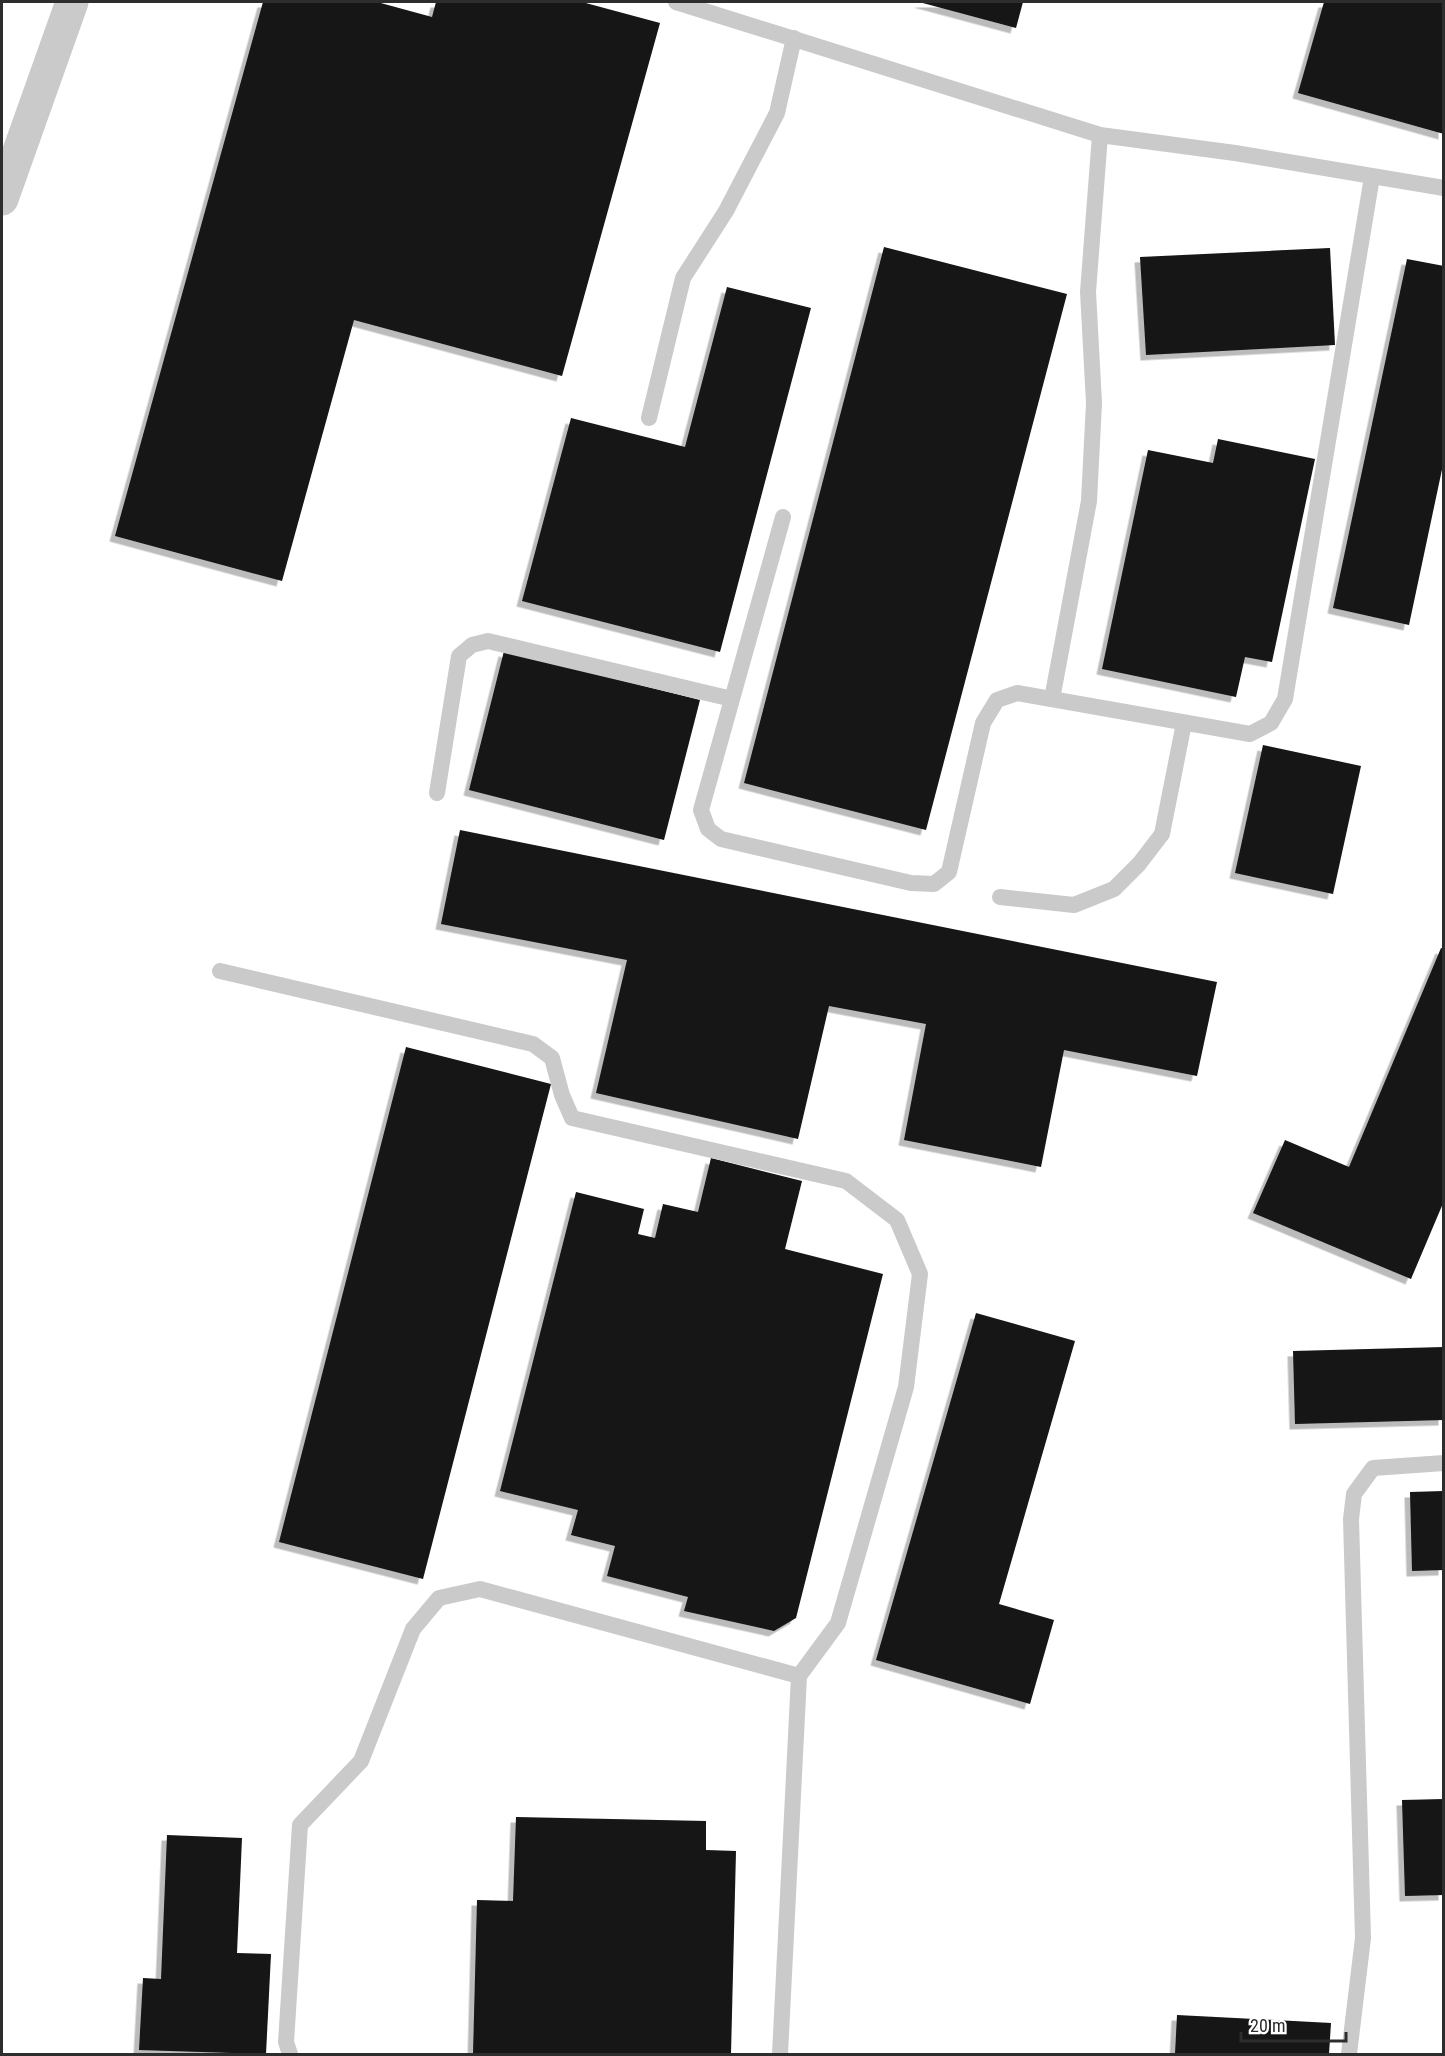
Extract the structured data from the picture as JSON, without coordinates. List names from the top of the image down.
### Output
{
  "scale_bar": "20 m"
}
